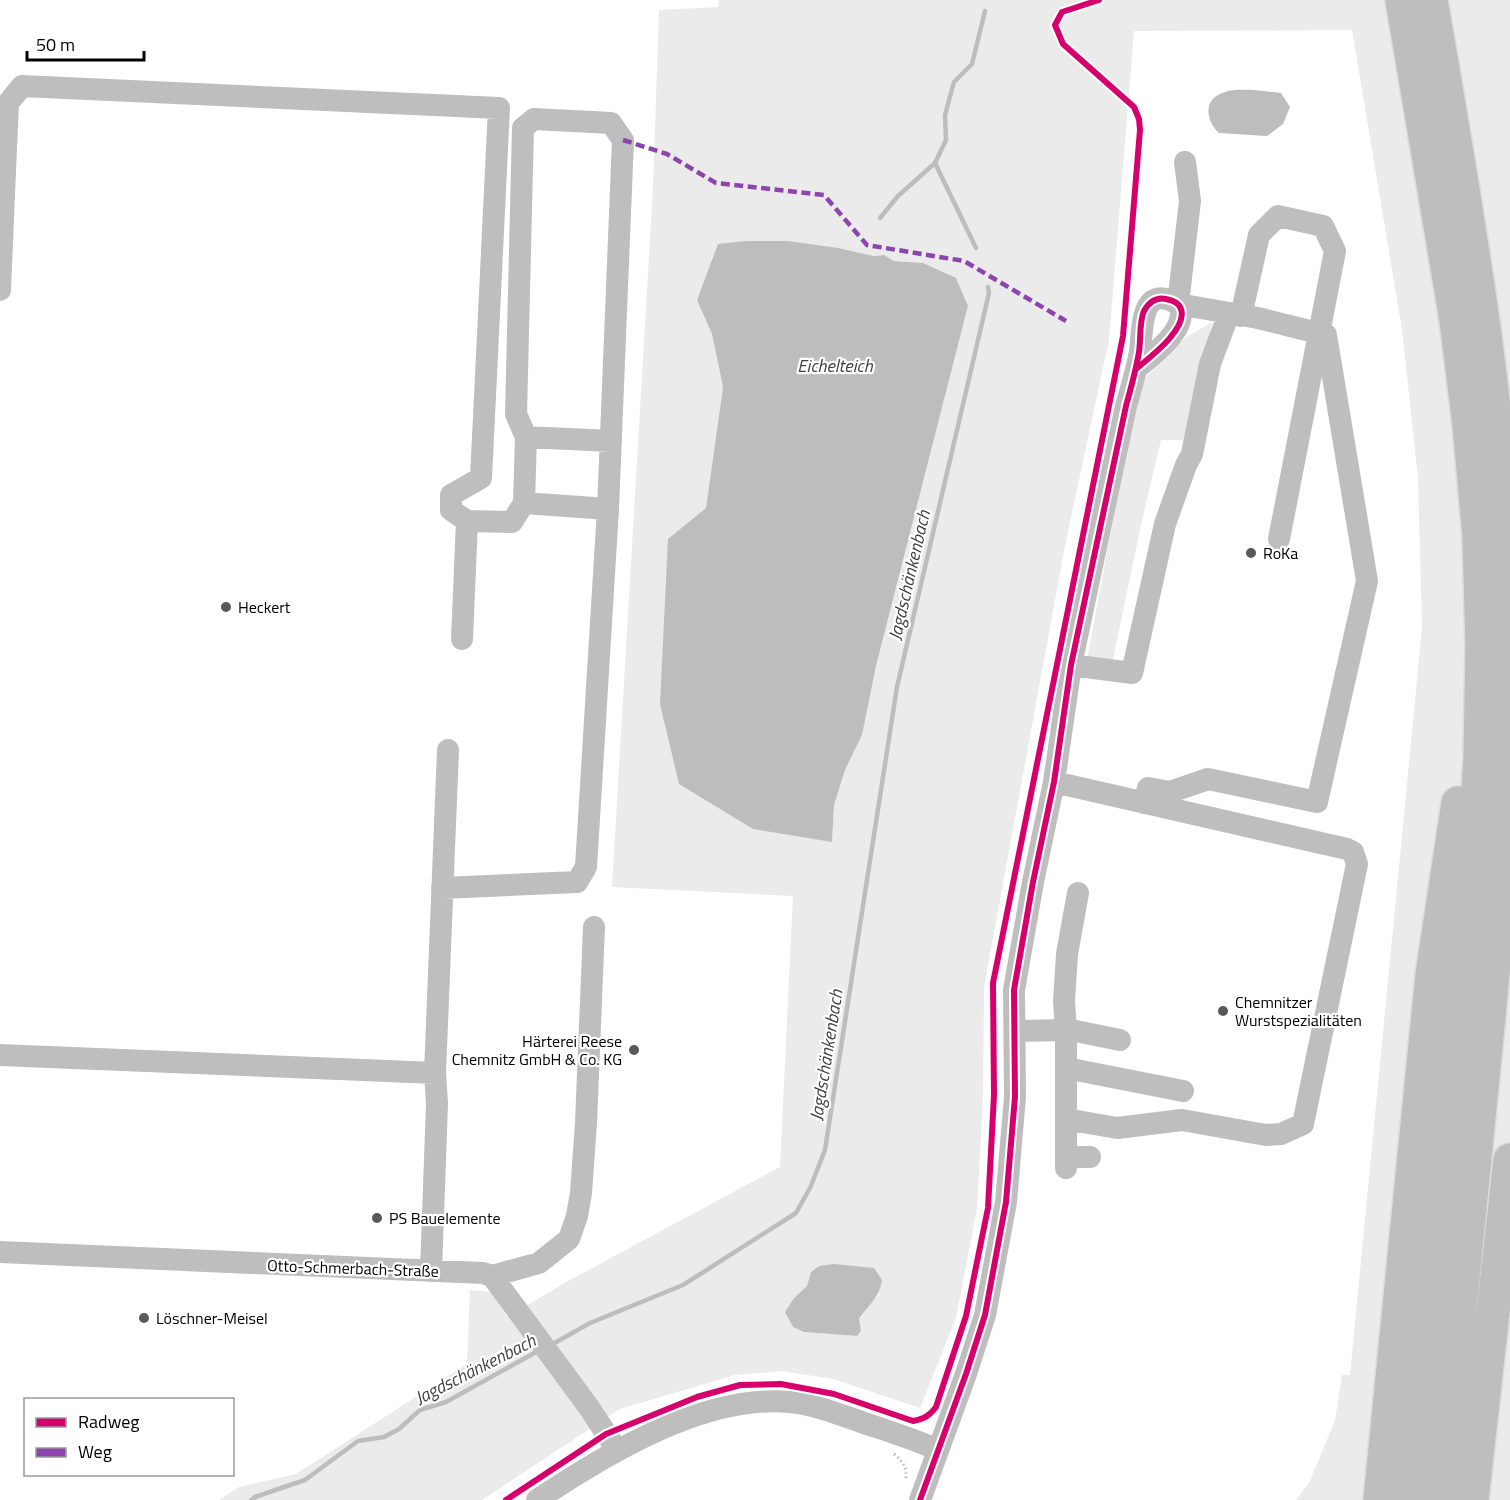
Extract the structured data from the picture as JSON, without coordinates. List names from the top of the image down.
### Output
{
  "streets": {
    "street": ["Otto-Schmerbach-Straße"]
  },
  "water": ["Eichelteich", "Jagdschänkenbach"],
  "places": [
    "RoKa",
    "Heckert",
    "Chemnitzer Wurstspezialitäten",
    "Härterei Reese Chemnitz GmbH & Co. KG",
    "PS Bauelemente",
    "Löschner-Meisel"
  ],
  "legend": ["Radweg", "Weg"],
  "scale_bar": "50 m"
}
